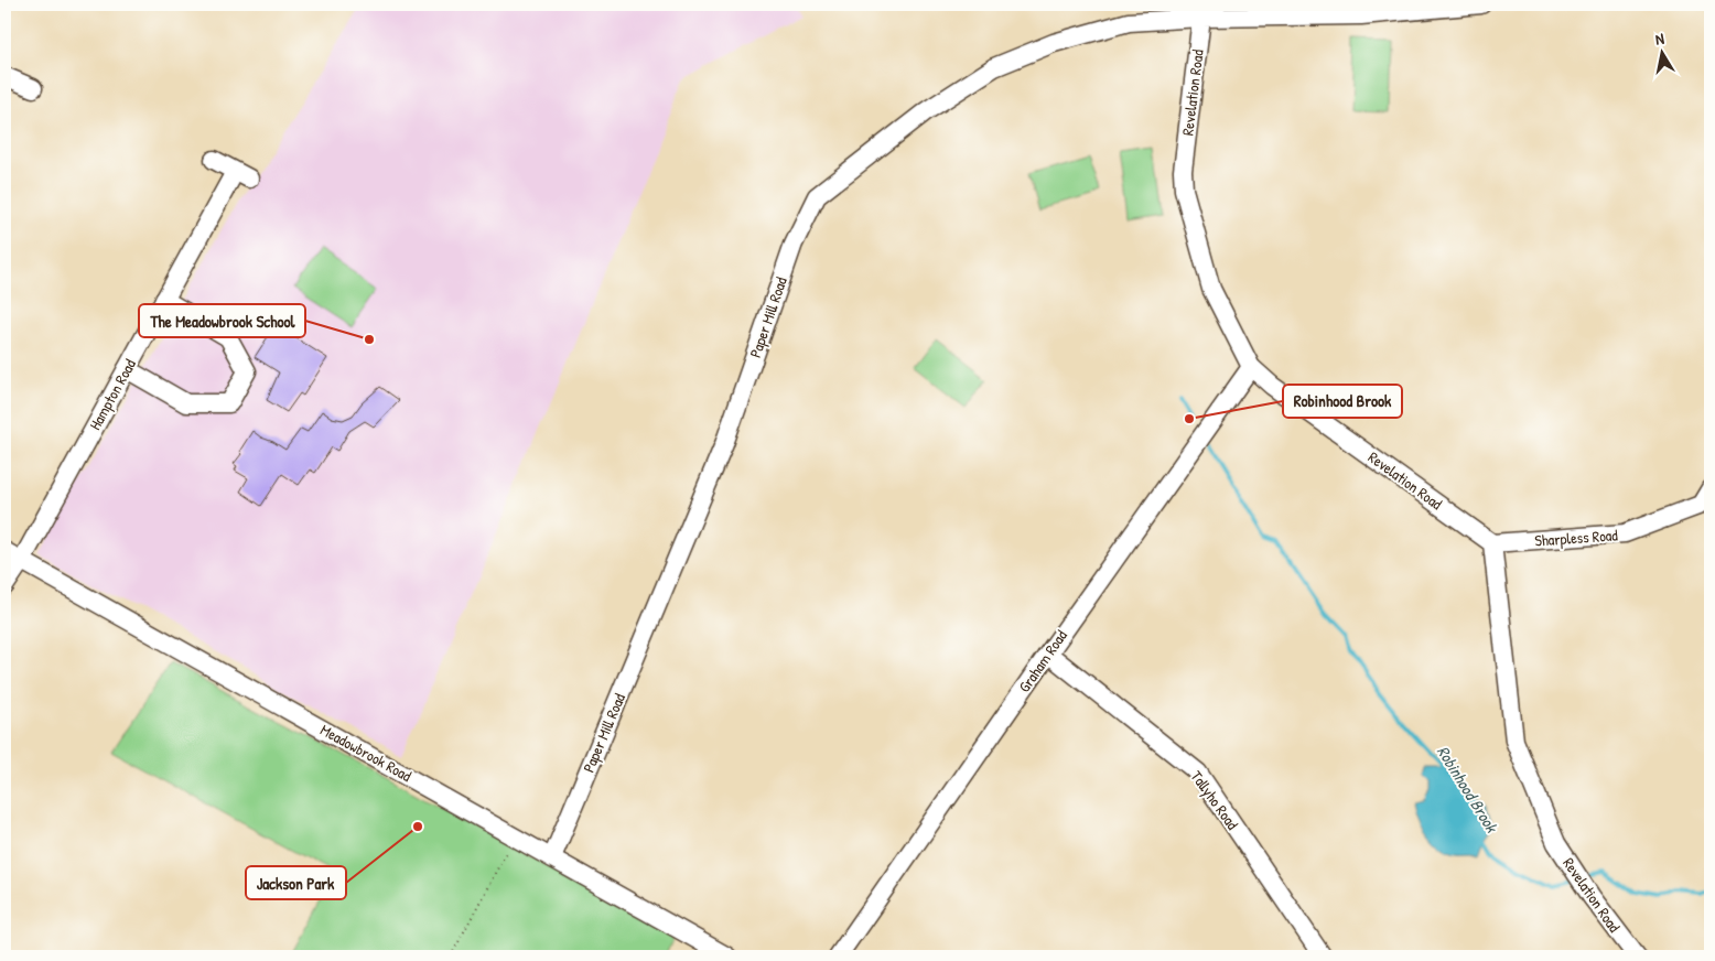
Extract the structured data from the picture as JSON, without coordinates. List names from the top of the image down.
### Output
{
  "streets": {
    "street": [
      "Revelation Road",
      "Paper Mill Road",
      "Hampton Road",
      "Sharpless Road",
      "Graham Road",
      "Meadowbrook Road",
      "Tallyho Road"
    ]
  },
  "crossings": [
    ["Revelation Road", "Paper Mill Road"],
    ["Revelation Road", "Sharpless Road"],
    ["Revelation Road", "Graham Road"],
    ["Paper Mill Road", "Meadowbrook Road"],
    ["Hampton Road", "Meadowbrook Road"],
    ["Graham Road", "Tallyho Road"]
  ],
  "water": ["Robinhood Brook"],
  "places": ["The Meadowbrook School", "Robinhood Brook", "Jackson Park"],
  "north": "top"
}
